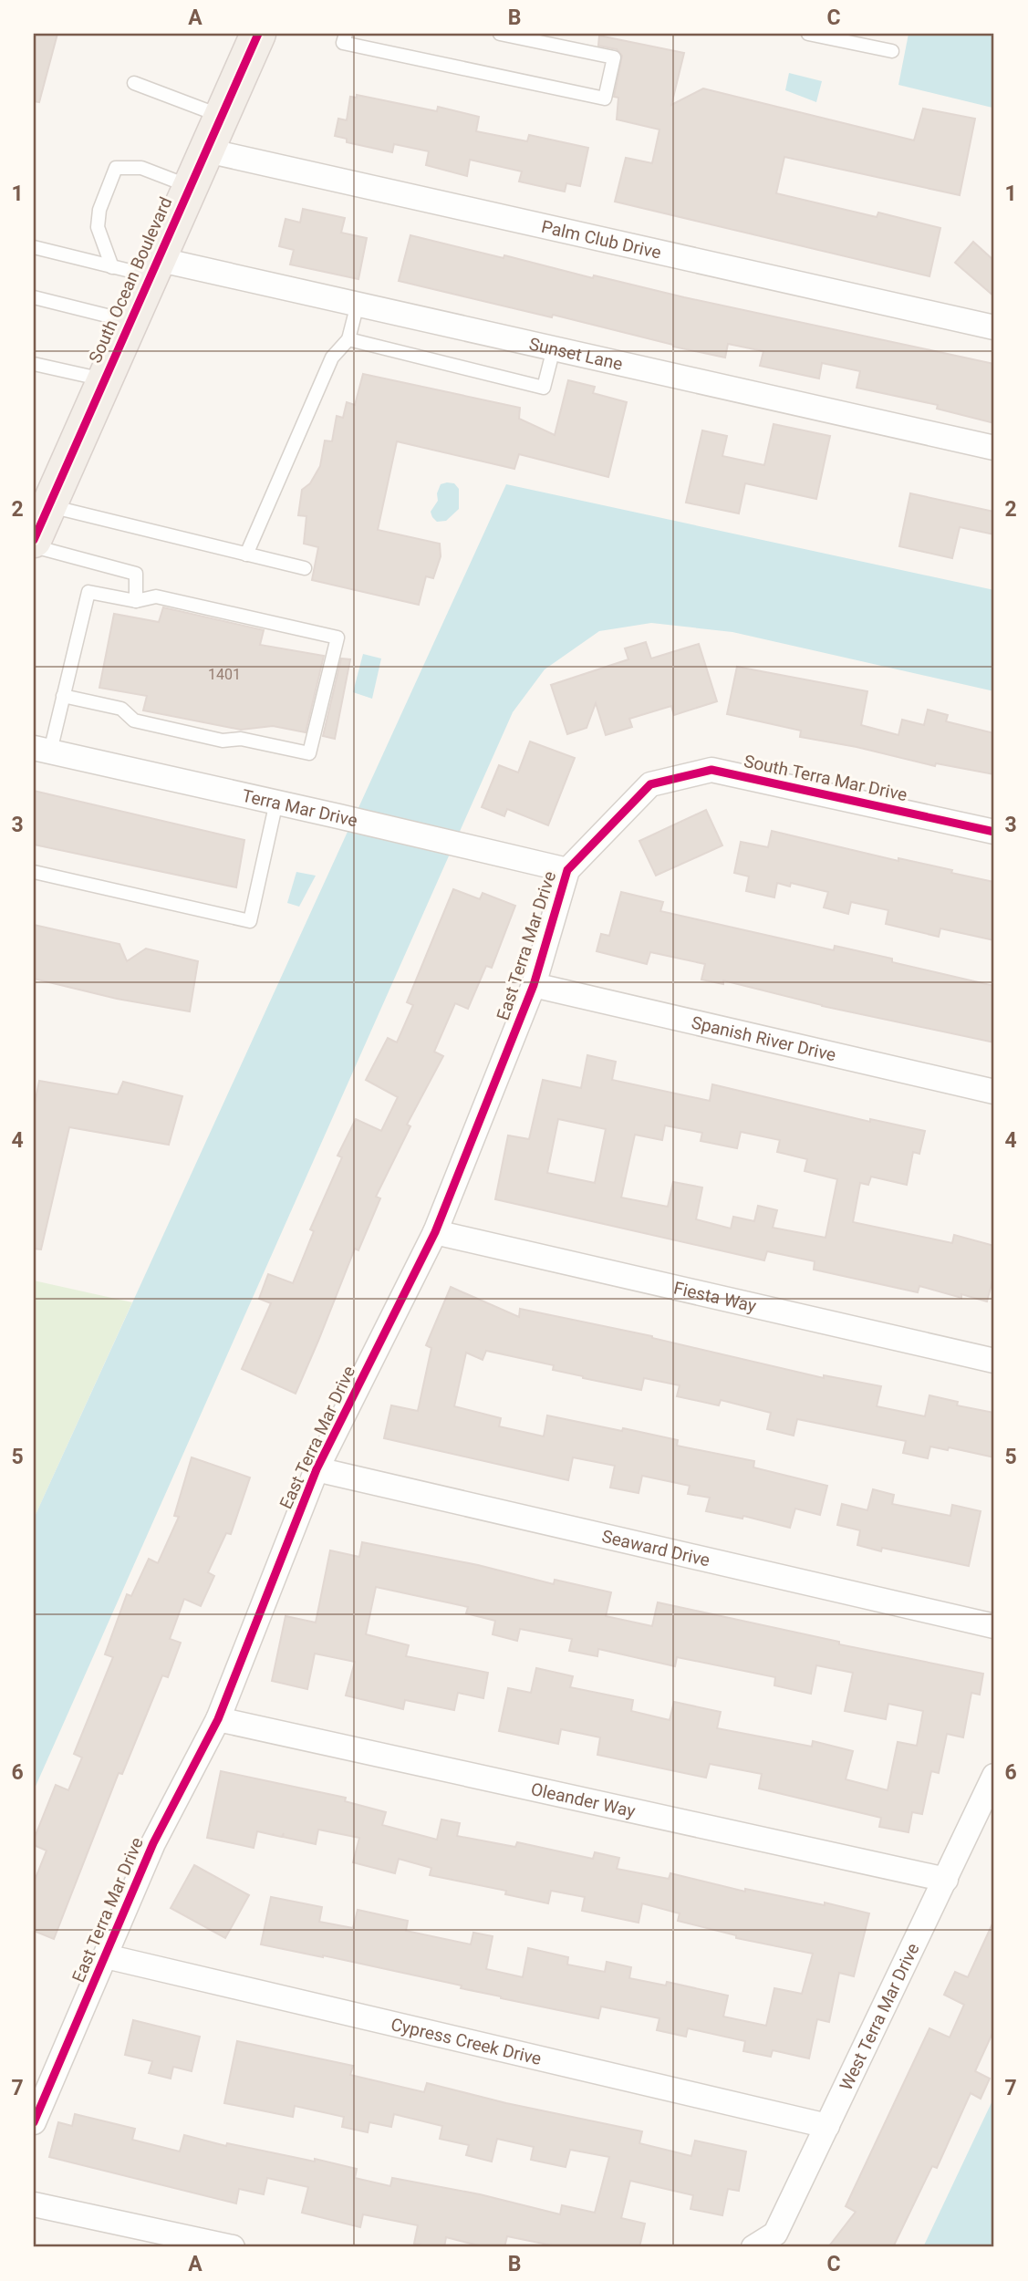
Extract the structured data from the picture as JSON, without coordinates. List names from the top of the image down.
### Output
{
  "streets": {
    "main road": ["South Ocean Boulevard"],
    "street": [
      "Palm Club Drive",
      "Sunset Lane",
      "South Terra Mar Drive",
      "Terra Mar Drive",
      "East Terra Mar Drive",
      "Spanish River Drive",
      "Fiesta Way",
      "Seaward Drive",
      "Oleander Way",
      "West Terra Mar Drive",
      "Cypress Creek Drive"
    ]
  },
  "crossings": [
    ["Palm Club Drive", "South Ocean Boulevard"],
    ["South Ocean Boulevard", "Sunset Lane"],
    ["South Terra Mar Drive", "East Terra Mar Drive"],
    ["Terra Mar Drive", "East Terra Mar Drive"],
    ["East Terra Mar Drive", "Spanish River Drive"],
    ["East Terra Mar Drive", "Fiesta Way"],
    ["East Terra Mar Drive", "Seaward Drive"],
    ["East Terra Mar Drive", "Oleander Way"],
    ["East Terra Mar Drive", "Cypress Creek Drive"],
    ["Oleander Way", "West Terra Mar Drive"],
    ["West Terra Mar Drive", "Cypress Creek Drive"]
  ],
  "house_numbers": ["1401"],
  "grid": {
    "columns": ["A", "B", "C"],
    "rows": [
      "1",
      "2",
      "3",
      "4",
      "5",
      "6",
      "7"
    ]
  }
}
